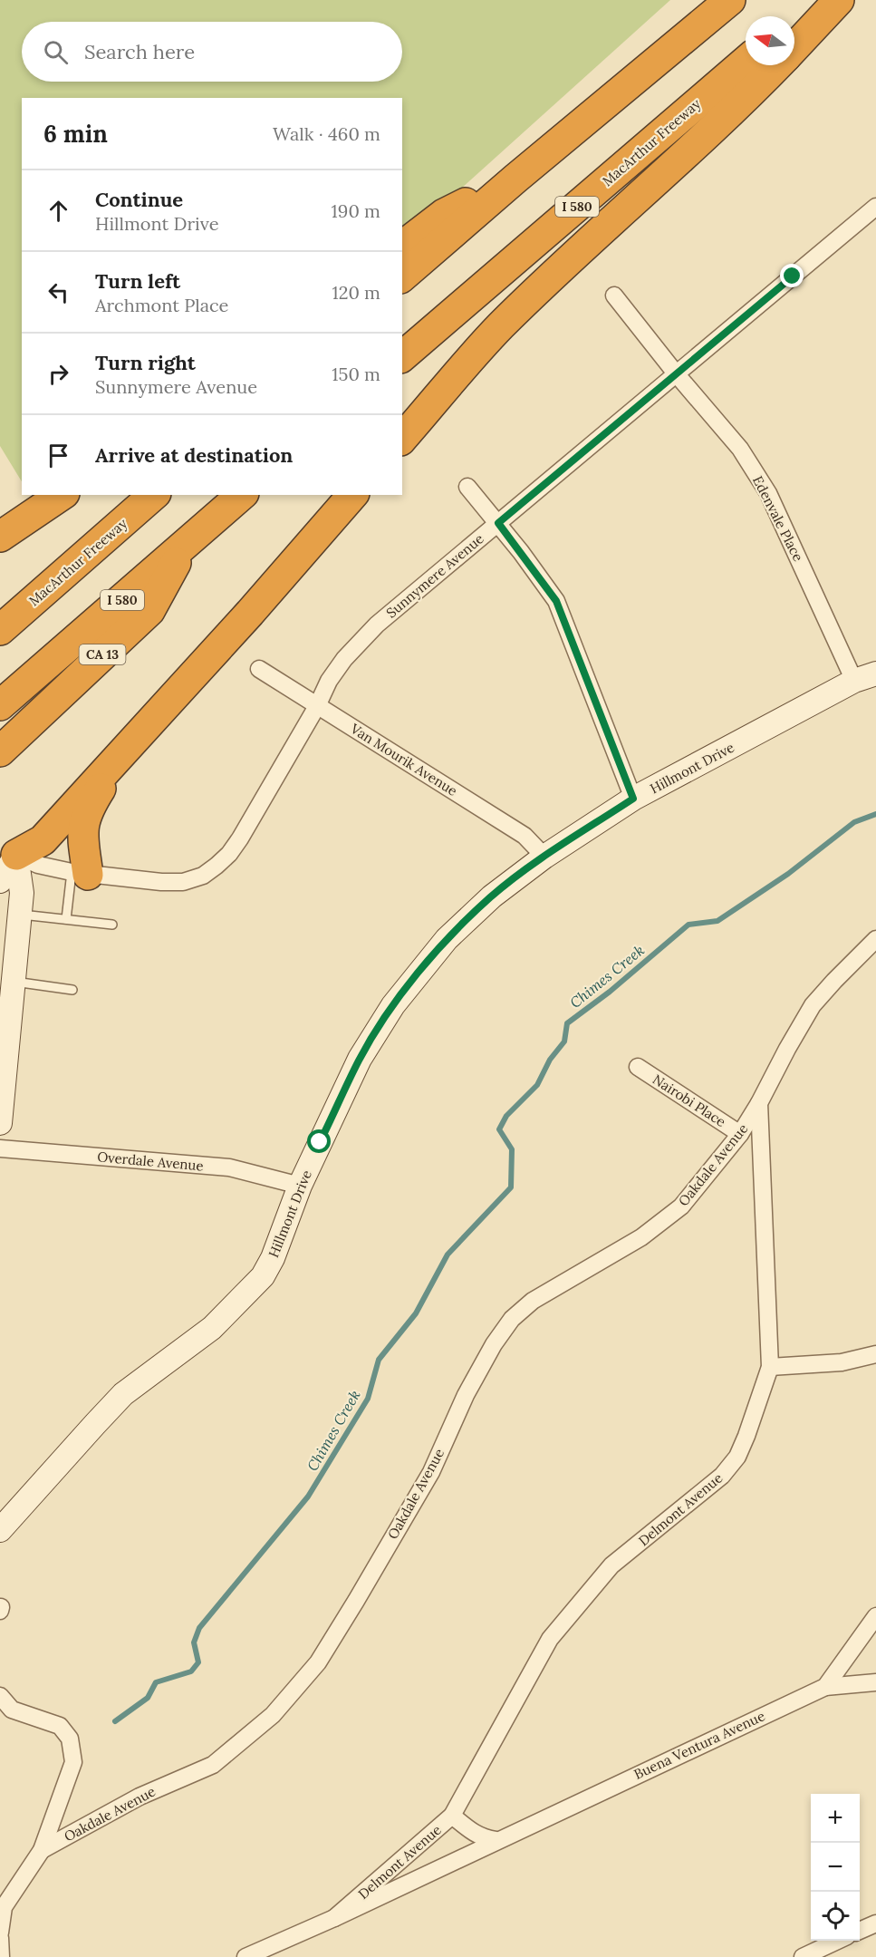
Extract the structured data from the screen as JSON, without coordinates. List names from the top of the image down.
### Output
{
  "streets": {
    "highway": ["MacArthur Freeway", "I 580", "CA 13"],
    "street": [
      "Edenvale Place",
      "Sunnymere Avenue",
      "Van Mourik Avenue",
      "Hillmont Drive",
      "Nairobi Place",
      "Overdale Avenue",
      "Oakdale Avenue",
      "Delmont Avenue",
      "Buena Ventura Avenue"
    ]
  },
  "crossings": [
    ["I 580", "CA 13"],
    ["Edenvale Place", "Sunnymere Avenue"],
    ["Edenvale Place", "Hillmont Drive"],
    ["Sunnymere Avenue", "Van Mourik Avenue"],
    ["Van Mourik Avenue", "Hillmont Drive"],
    ["Hillmont Drive", "Overdale Avenue"],
    ["Nairobi Place", "Oakdale Avenue"],
    ["Oakdale Avenue", "Delmont Avenue"],
    ["Delmont Avenue", "Buena Ventura Avenue"]
  ],
  "water": ["Chimes Creek"],
  "north": "left",
  "page": {
    "search": "Search here",
    "heading": ["6 min", "Walk · 460 m"],
    "list": [
      ["Continue", "Hillmont Drive", "190 m"],
      ["Turn left", "Archmont Place", "120 m"],
      ["Turn right", "Sunnymere Avenue", "150 m"],
      "Arrive at destination"
    ],
    "map_buttons": ["+", "−"]
  }
}
